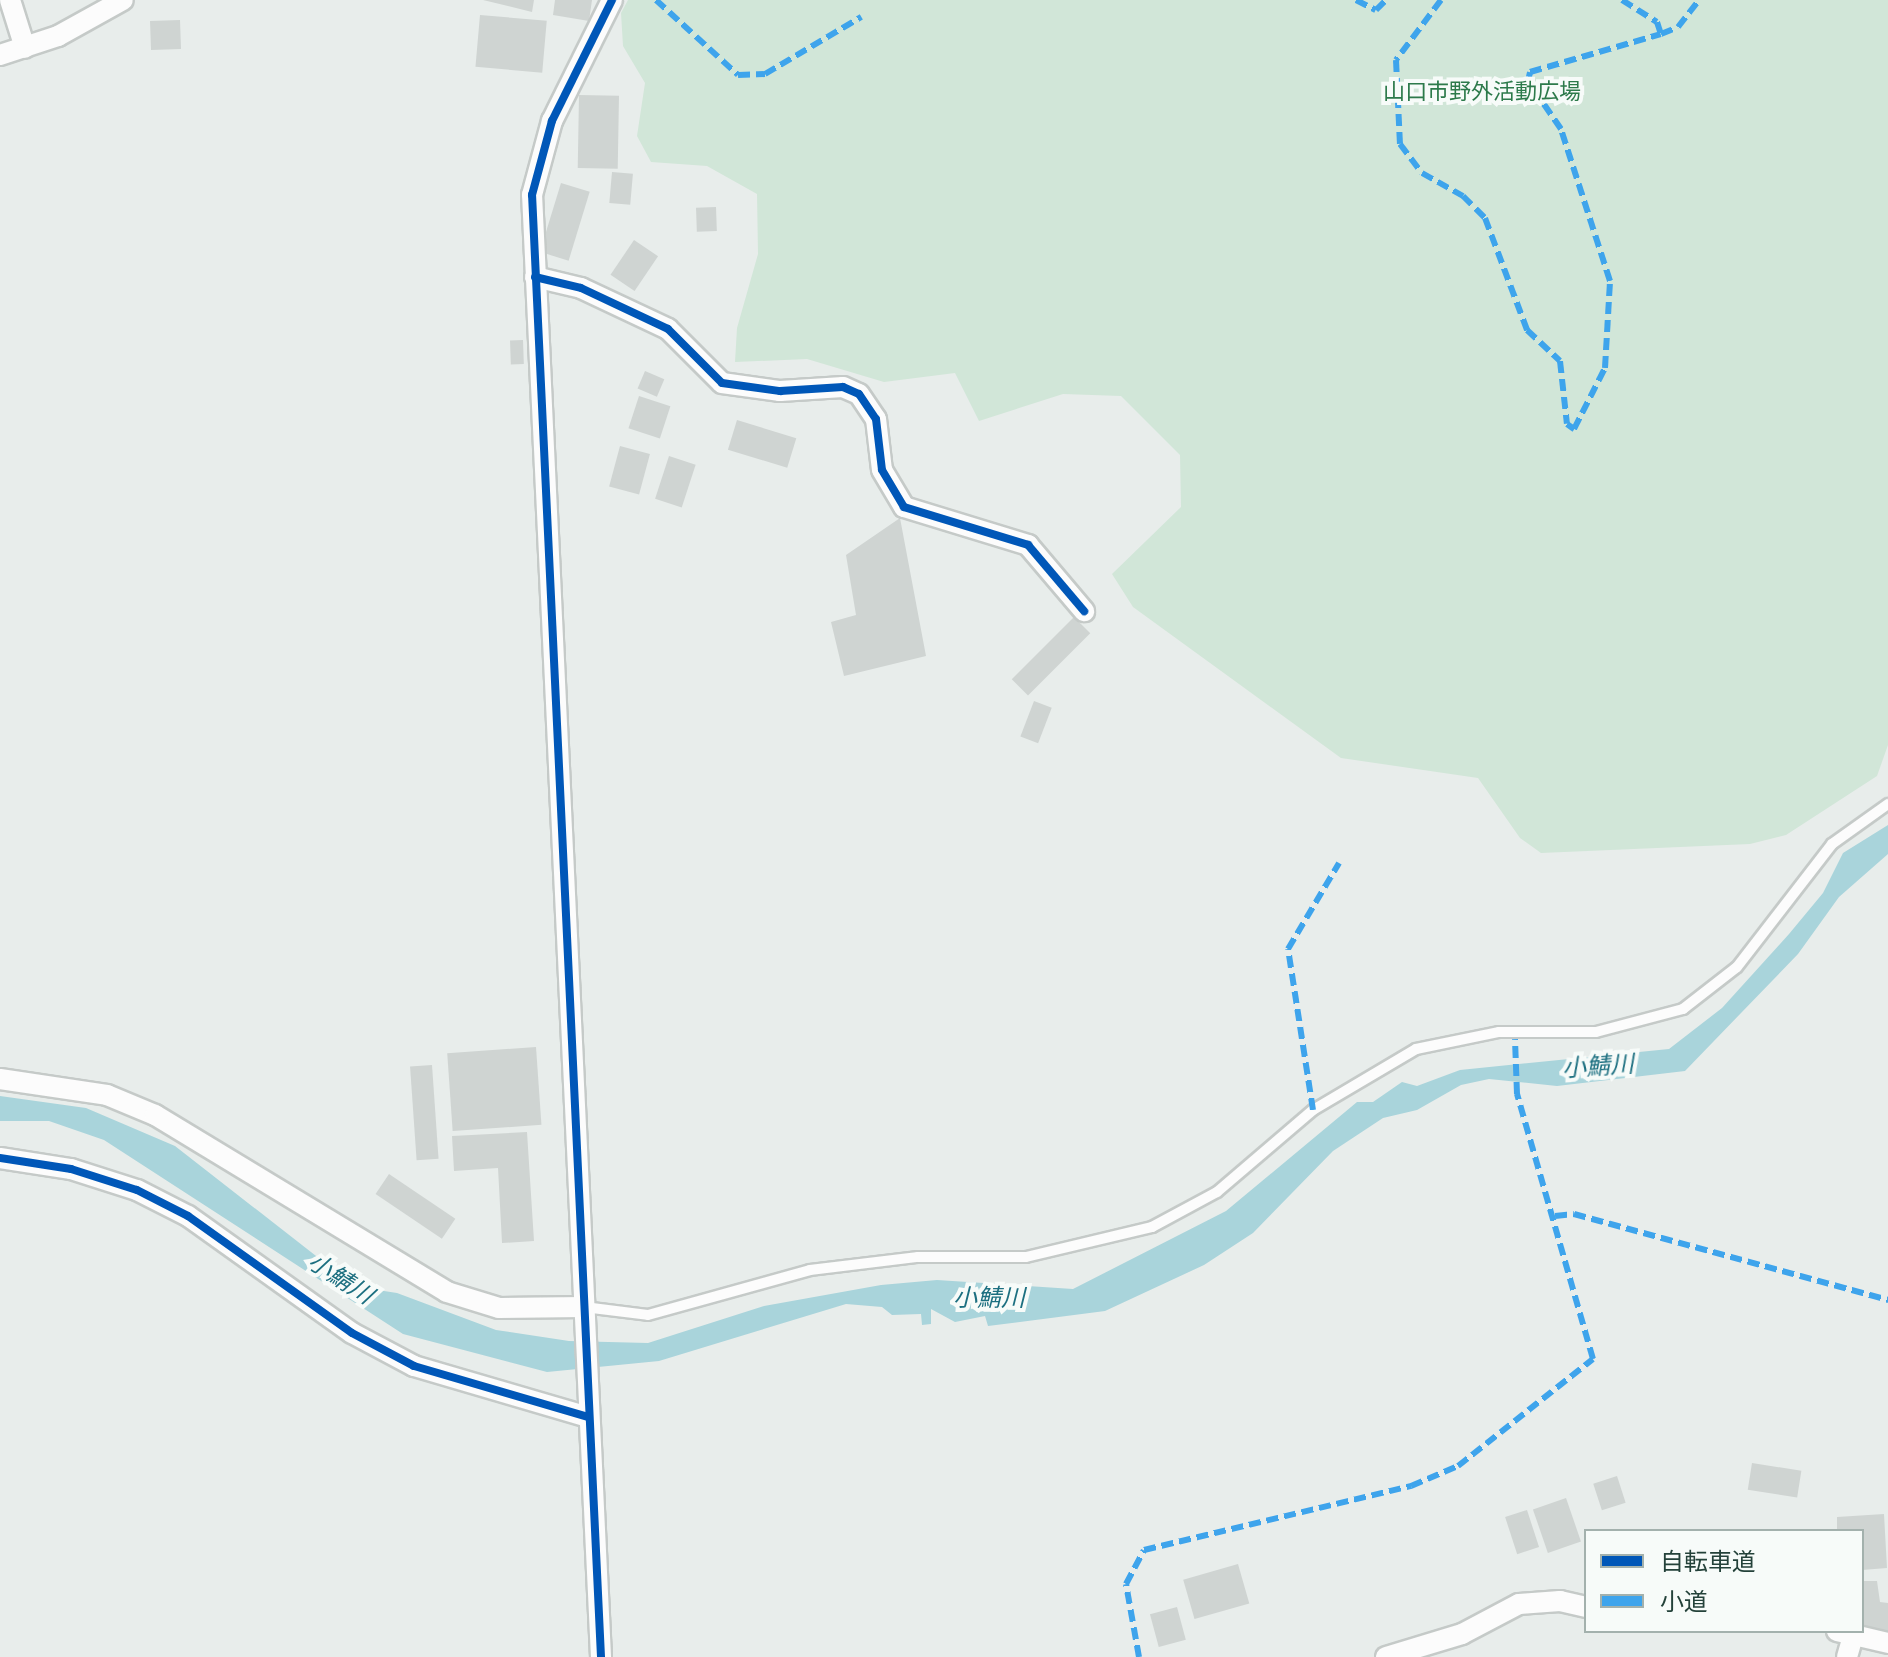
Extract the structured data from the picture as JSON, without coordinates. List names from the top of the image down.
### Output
{
  "water": ["小鯖川"],
  "parks": ["山口市野外活動広場"],
  "legend": ["自転車道", "小道"]
}
